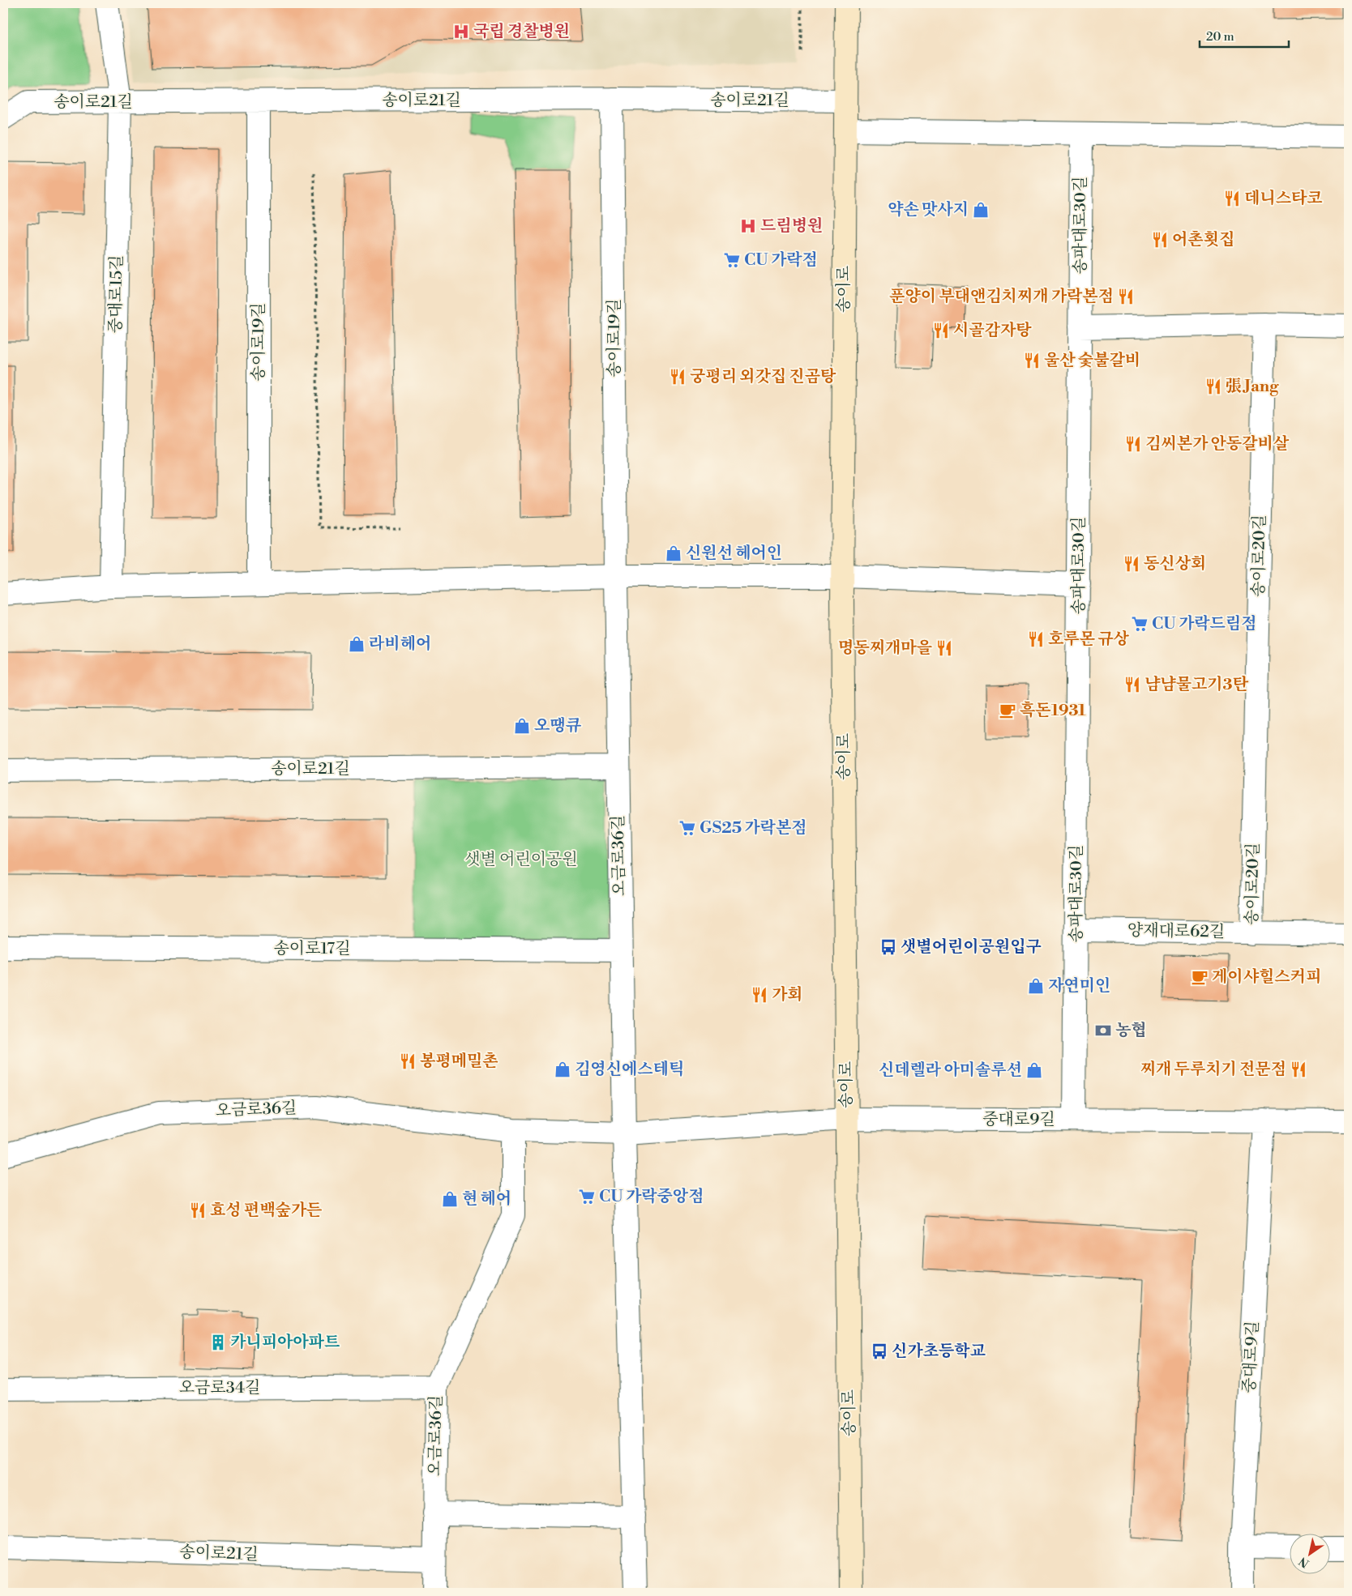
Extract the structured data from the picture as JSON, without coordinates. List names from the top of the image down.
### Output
{
  "streets": {
    "street": [
      "송이로21길",
      "송파대로30길",
      "송이로",
      "중대로15길",
      "송이로19길",
      "송이로20길",
      "오금로36길",
      "양재대로62길",
      "송이로17길",
      "중대로9길",
      "오금로34길"
    ]
  },
  "crossings": [
    ["송이로21길", "송이로"],
    ["송이로21길", "중대로15길"],
    ["송이로21길", "송이로19길"],
    ["송이로21길", "오금로36길"],
    ["송파대로30길", "양재대로62길"],
    ["송파대로30길", "중대로9길"],
    ["송이로", "오금로36길"],
    ["송이로", "중대로9길"],
    ["송이로19길", "오금로36길"],
    ["송이로20길", "양재대로62길"],
    ["오금로36길", "송이로17길"],
    ["오금로36길", "중대로9길"],
    ["오금로36길", "오금로34길"]
  ],
  "parks": ["샛별 어린이공원"],
  "places": {
    "hospital": ["국립 경찰병원", "드림병원"],
    "restaurant": [
      "데니스타코",
      "어촌횟집",
      "푼양이 부대앤김치찌개 가락본점",
      "시골감자탕",
      "울산 숯불갈비",
      "궁평리 외갓집 진곰탕",
      "張 Jang",
      "김씨본가 안동갈비살",
      "동신상회",
      "호루몬 규상",
      "명동찌개마을",
      "냠냠물고기3탄",
      "가회",
      "봉평메밀촌",
      "찌개 두루치기 전문점",
      "효성 편백숲가든"
    ],
    "shop": [
      "약손 맛사지",
      "신원선 헤어인",
      "라비헤어",
      "오땡큐",
      "자연미인",
      "김영신에스테틱",
      "신데렐라 아미솔루션",
      "현 헤어"
    ],
    "supermarket": [
      "CU 가락점",
      "CU 가락드림점",
      "GS25 가락본점",
      "CU 가락중앙점"
    ],
    "cafe": ["흑돈1931", "게이샤힐스커피"],
    "bus stop": ["샛별어린이공원입구", "신가초등학교"],
    "bank": ["농협"],
    "building": ["카니피아아파트"]
  },
  "scale_bar": "20 m",
  "north": "bottom left"
}
